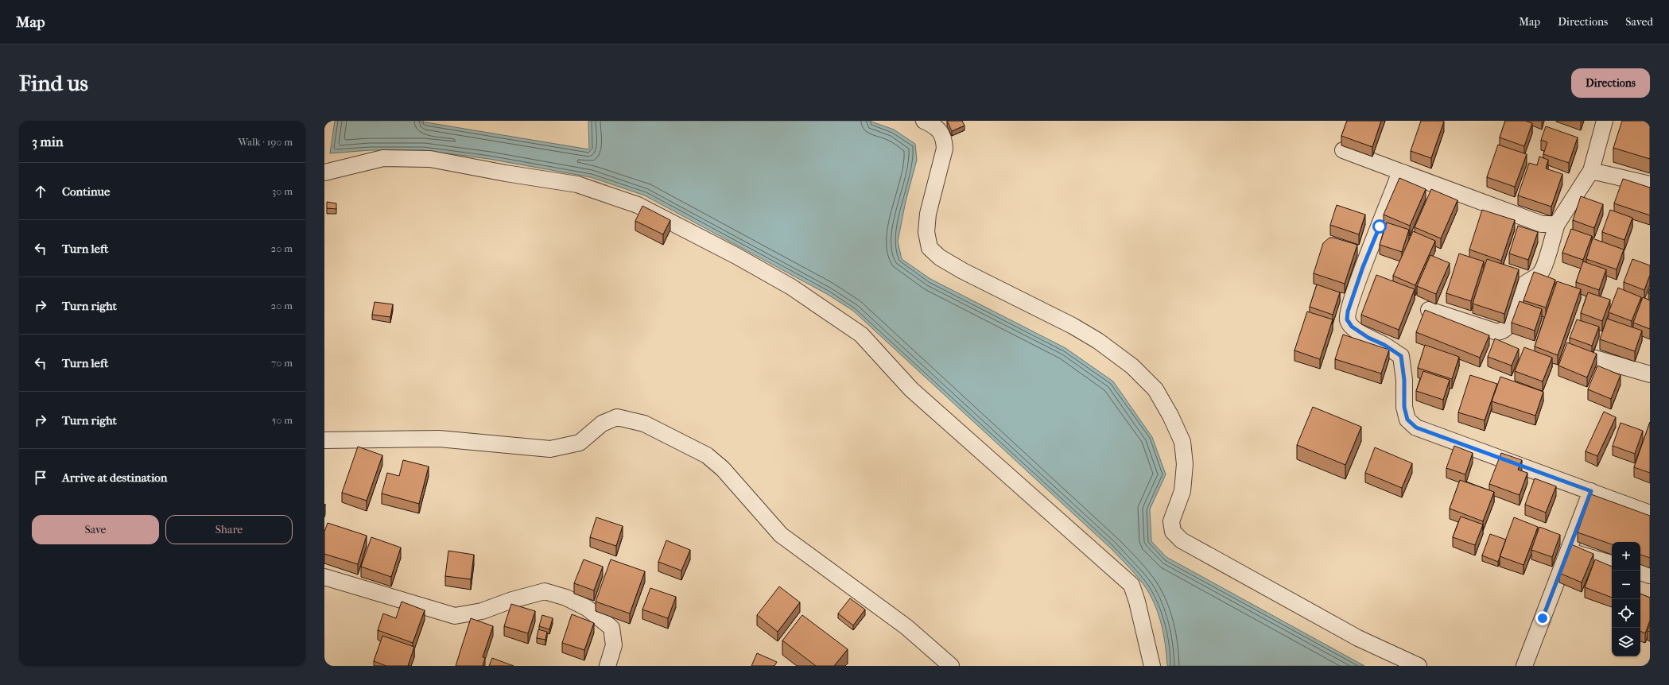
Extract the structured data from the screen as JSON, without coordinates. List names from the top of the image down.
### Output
{
  "page": {
    "header": "Map",
    "nav": ["Map", "Directions", "Saved"],
    "buttons": [
      "Directions",
      ["Save", "Share"]
    ],
    "title": "Find us",
    "heading": ["3 min", "Walk · 190 m"],
    "list": [
      ["Continue", "30 m"],
      ["Turn left", "20 m"],
      ["Turn right", "20 m"],
      ["Turn left", "70 m"],
      ["Turn right", "50 m"],
      "Arrive at destination"
    ],
    "map_buttons": ["+", "−"]
  }
}
